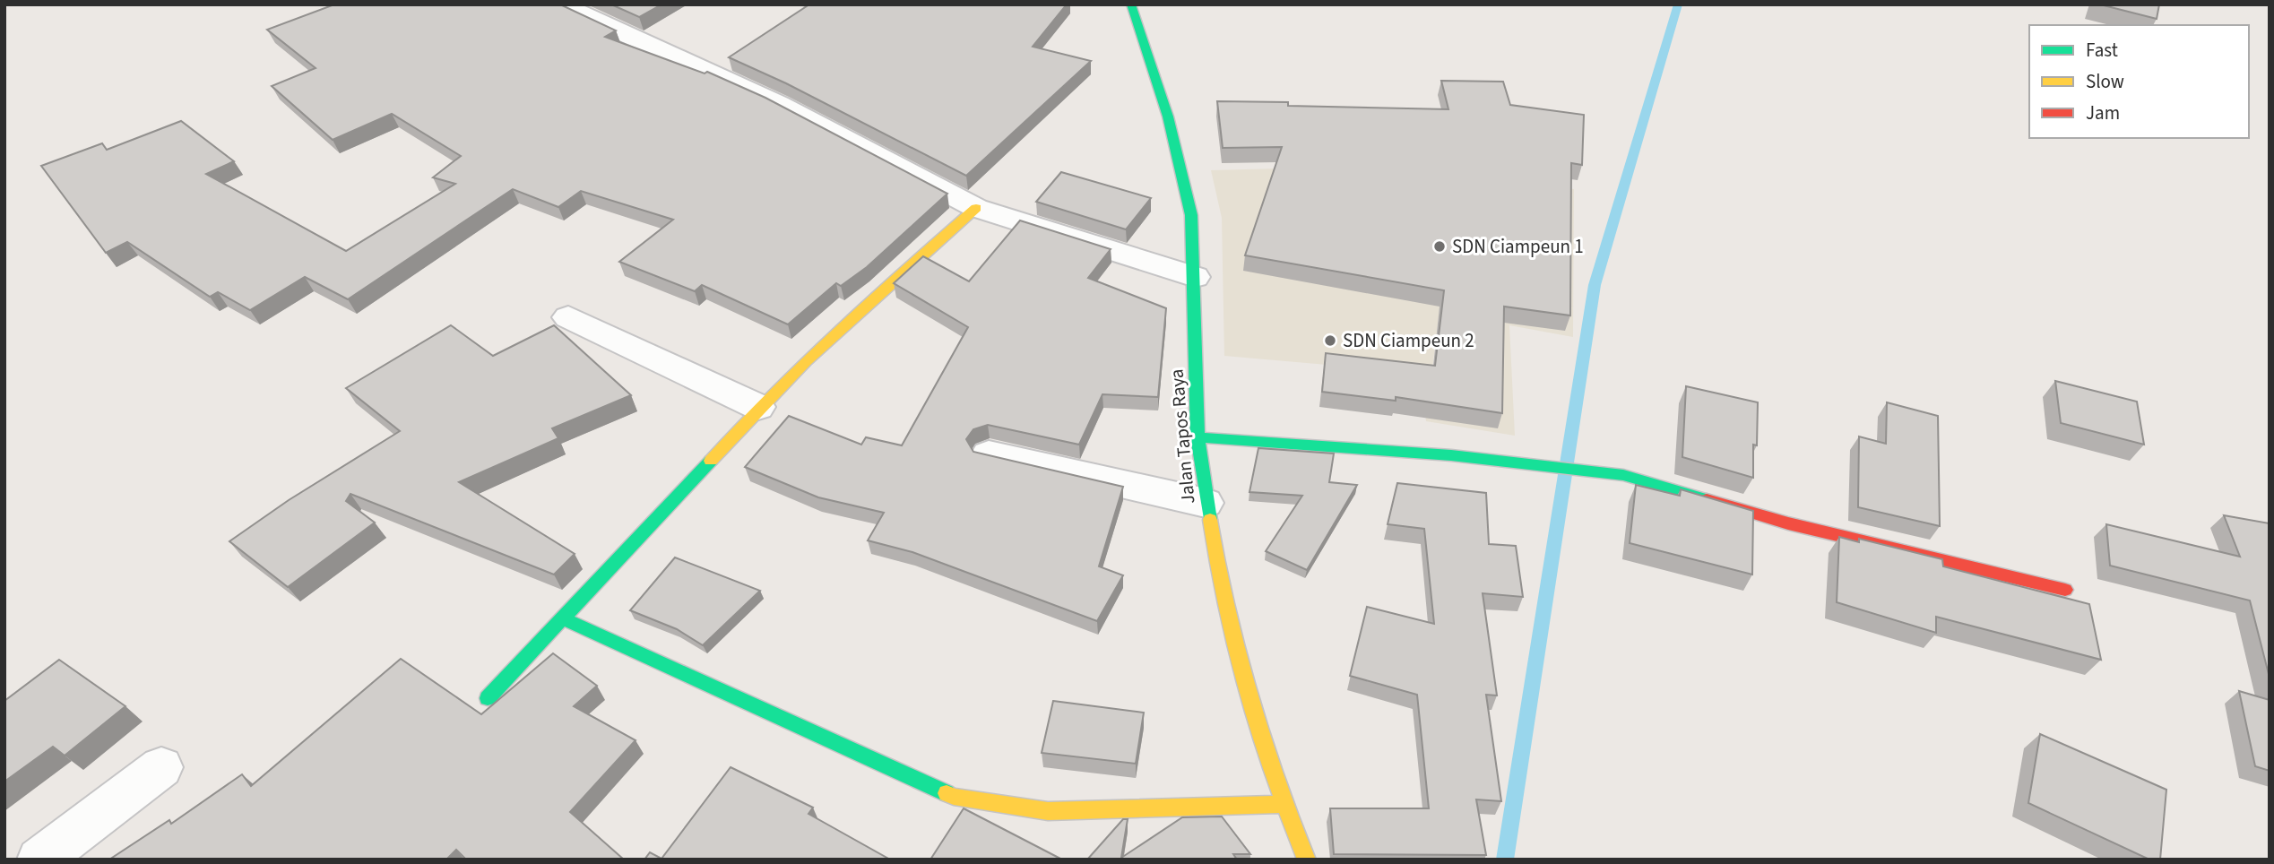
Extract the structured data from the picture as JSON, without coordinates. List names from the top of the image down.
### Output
{
  "streets": {
    "street": ["Jalan Tapos Raya"]
  },
  "places": ["SDN Ciampeun 1", "SDN Ciampeun 2"],
  "legend": ["Fast", "Slow", "Jam"]
}
